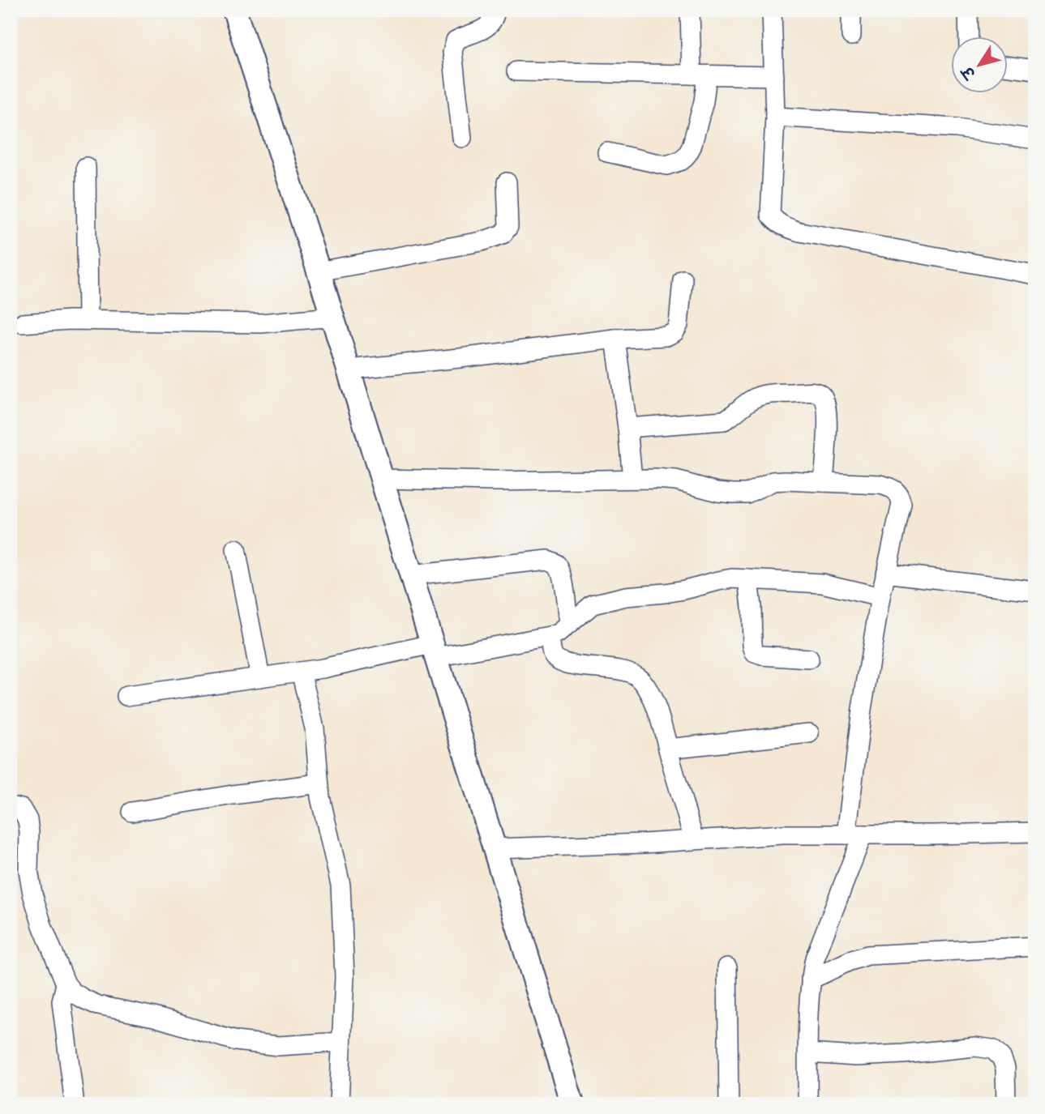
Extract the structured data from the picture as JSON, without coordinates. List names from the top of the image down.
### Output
{
  "north": "bottom left"
}
